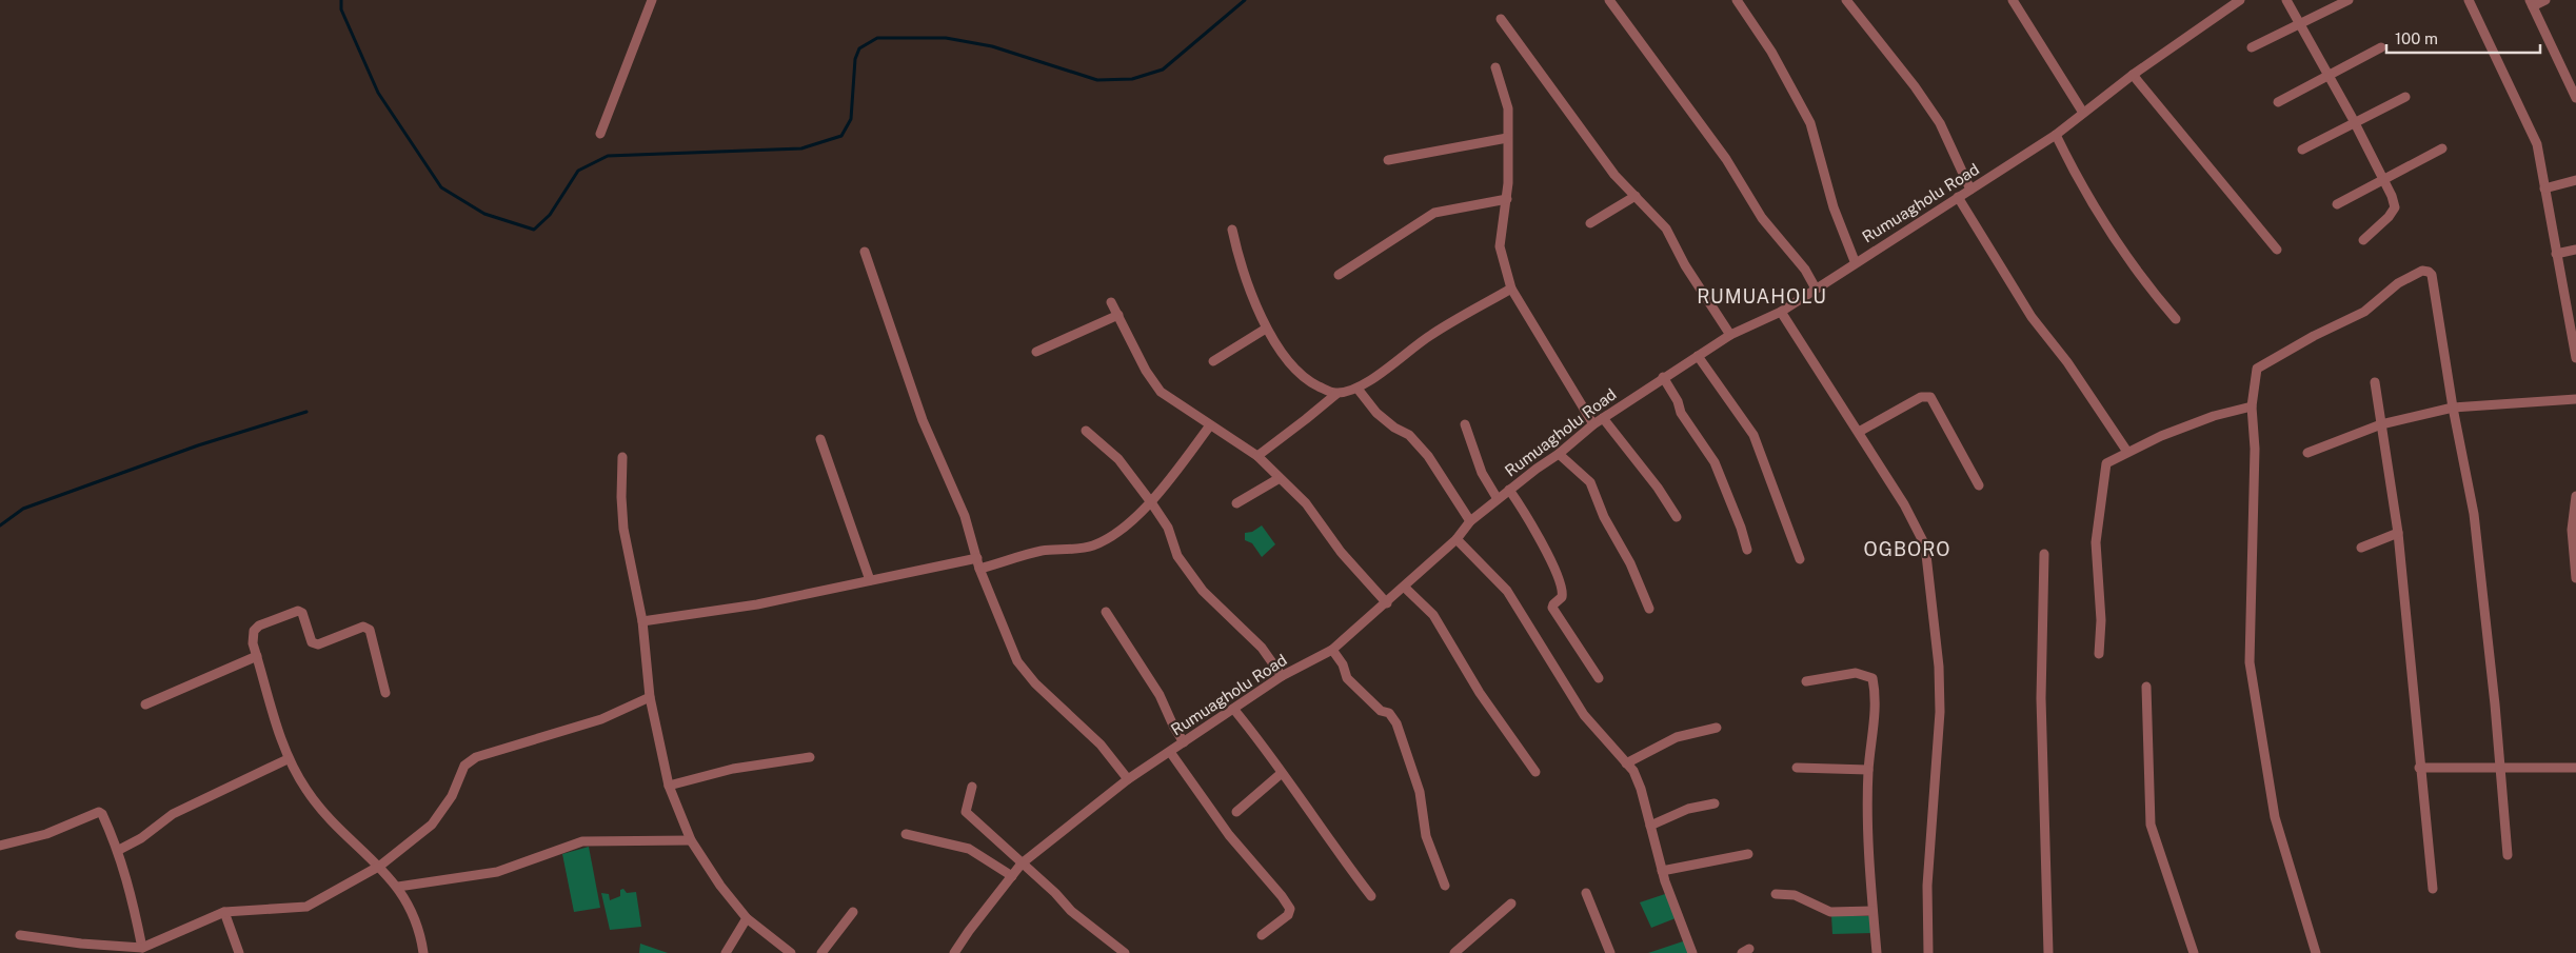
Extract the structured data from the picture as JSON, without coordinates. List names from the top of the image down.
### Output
{
  "streets": {
    "street": ["Rumuagholu Road"]
  },
  "districts": ["RUMUAHOLU", "OGBORO"],
  "scale_bar": "100 m"
}
